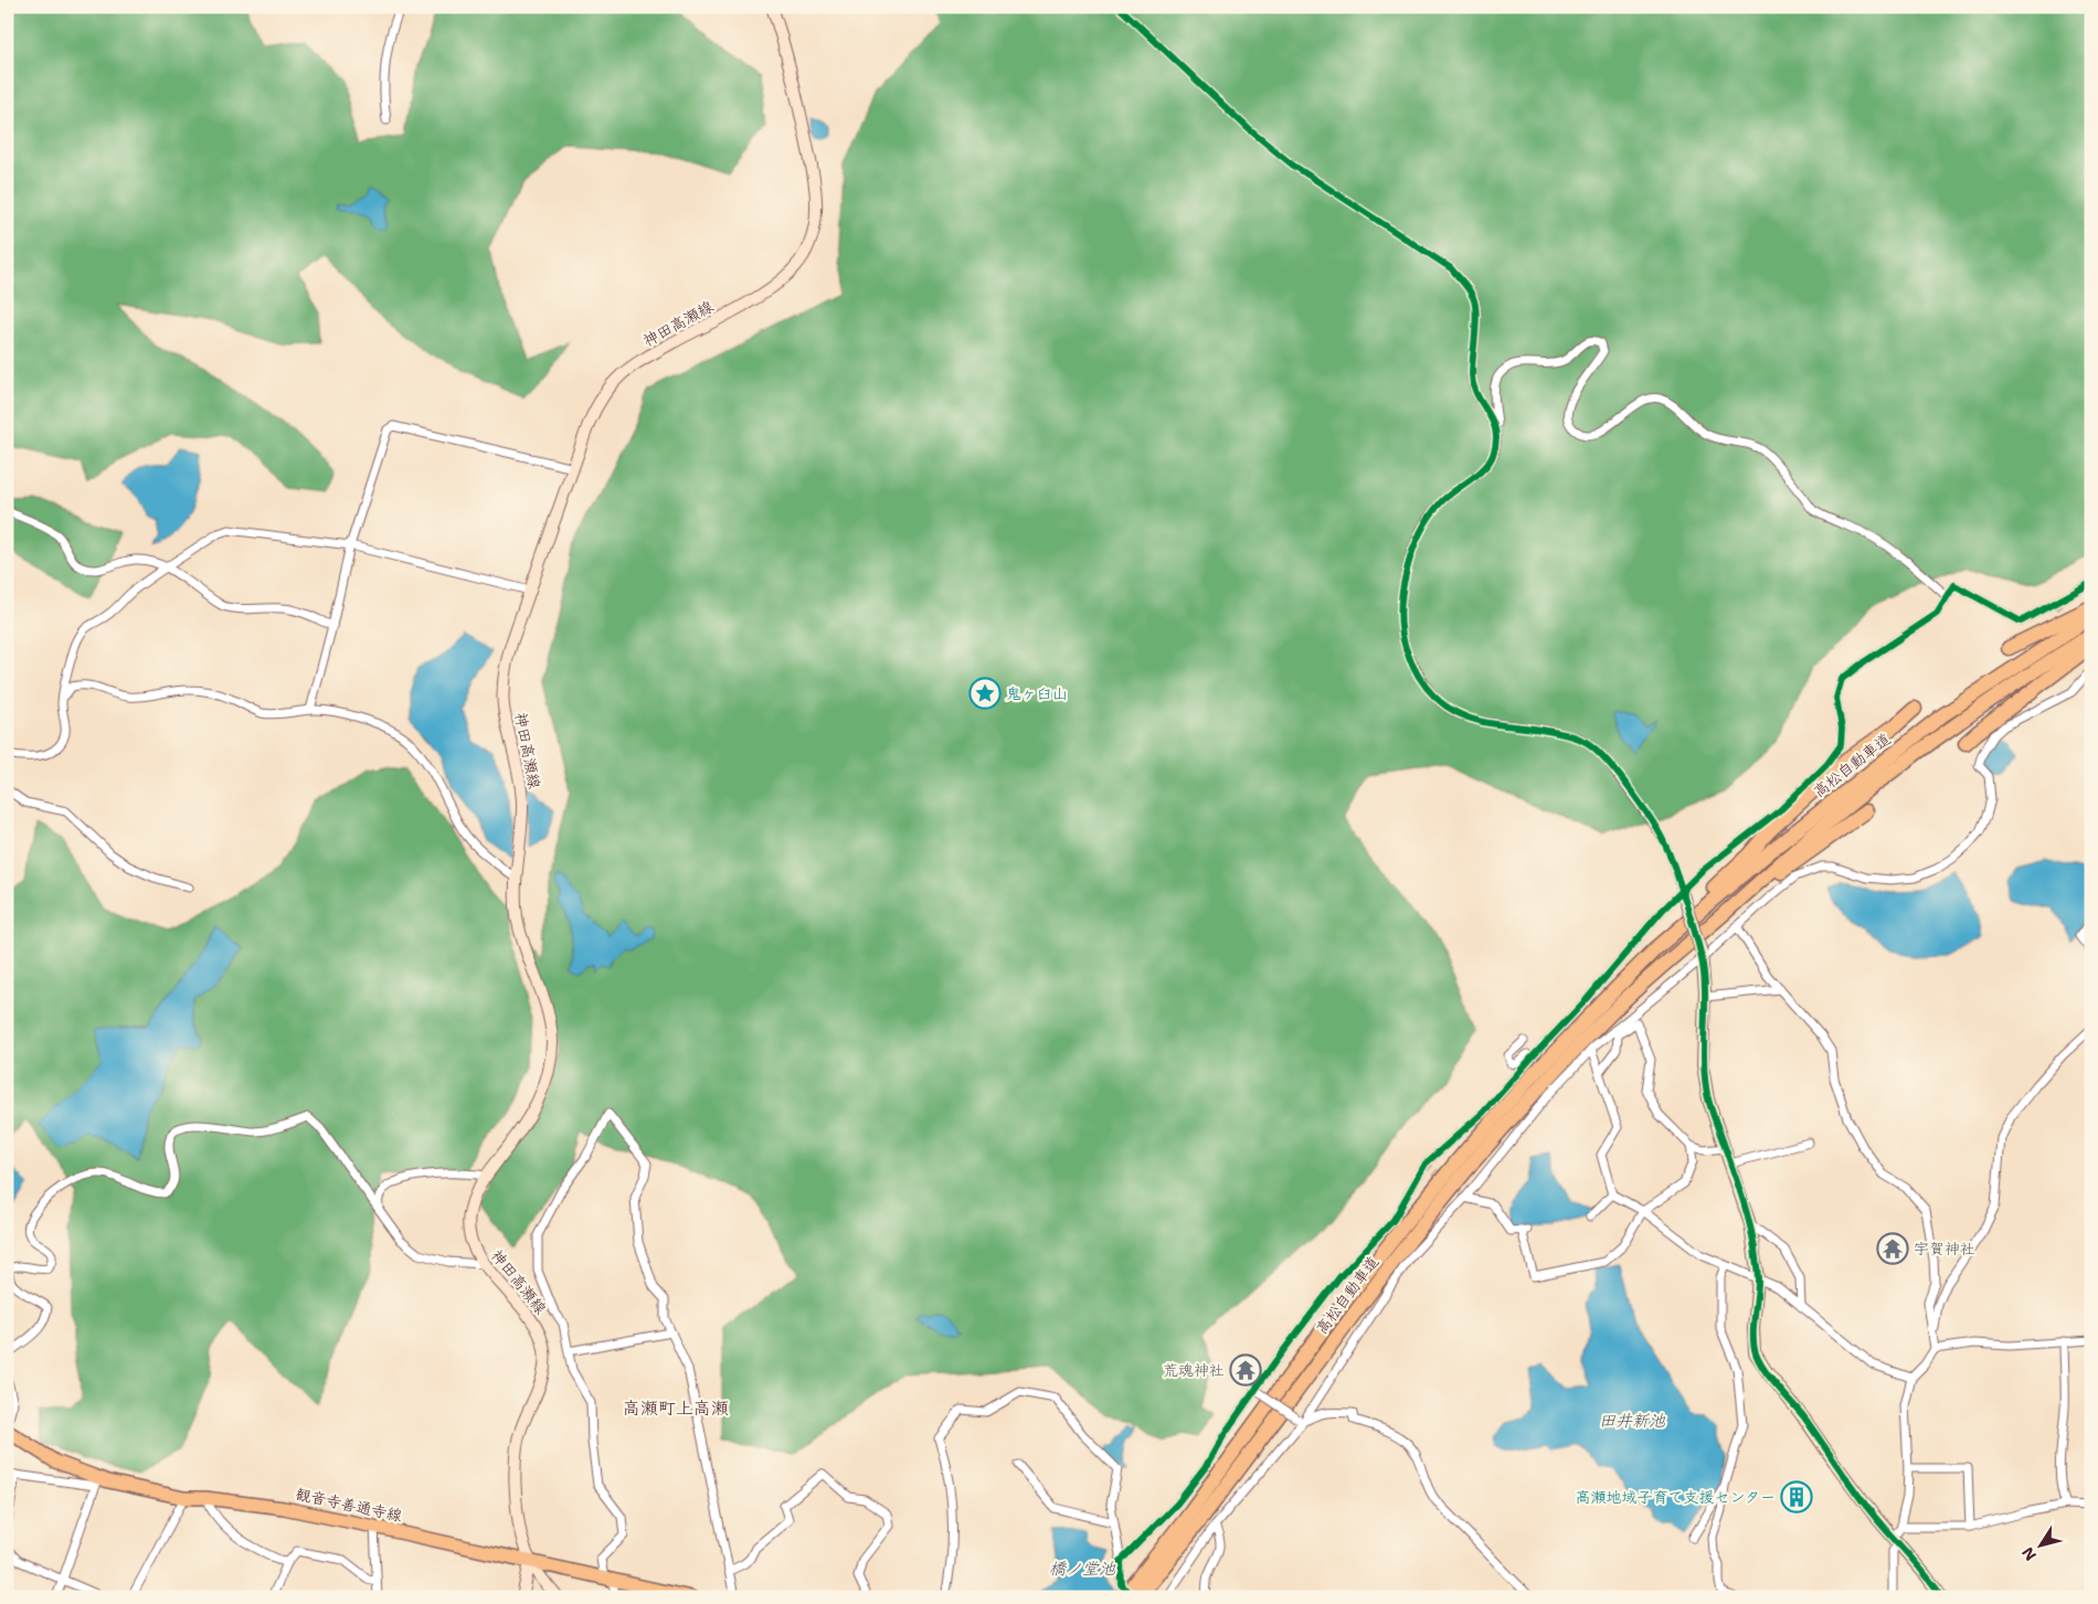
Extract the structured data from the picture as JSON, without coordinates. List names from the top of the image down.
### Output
{
  "streets": {
    "highway": ["高松自動車道"],
    "main road": ["神田高瀬線", "観音寺善通寺線"]
  },
  "crossings": [
    ["神田高瀬線", "観音寺善通寺線"]
  ],
  "districts": ["高瀬町上高瀬"],
  "water": ["田井新池", "橋ノ堂池"],
  "places": {
    "place": ["鬼ヶ臼山"],
    "temple": ["宇賀神社", "荒魂神社"],
    "building": ["高瀬地域子育て支援センター"]
  },
  "north": "bottom left"
}
